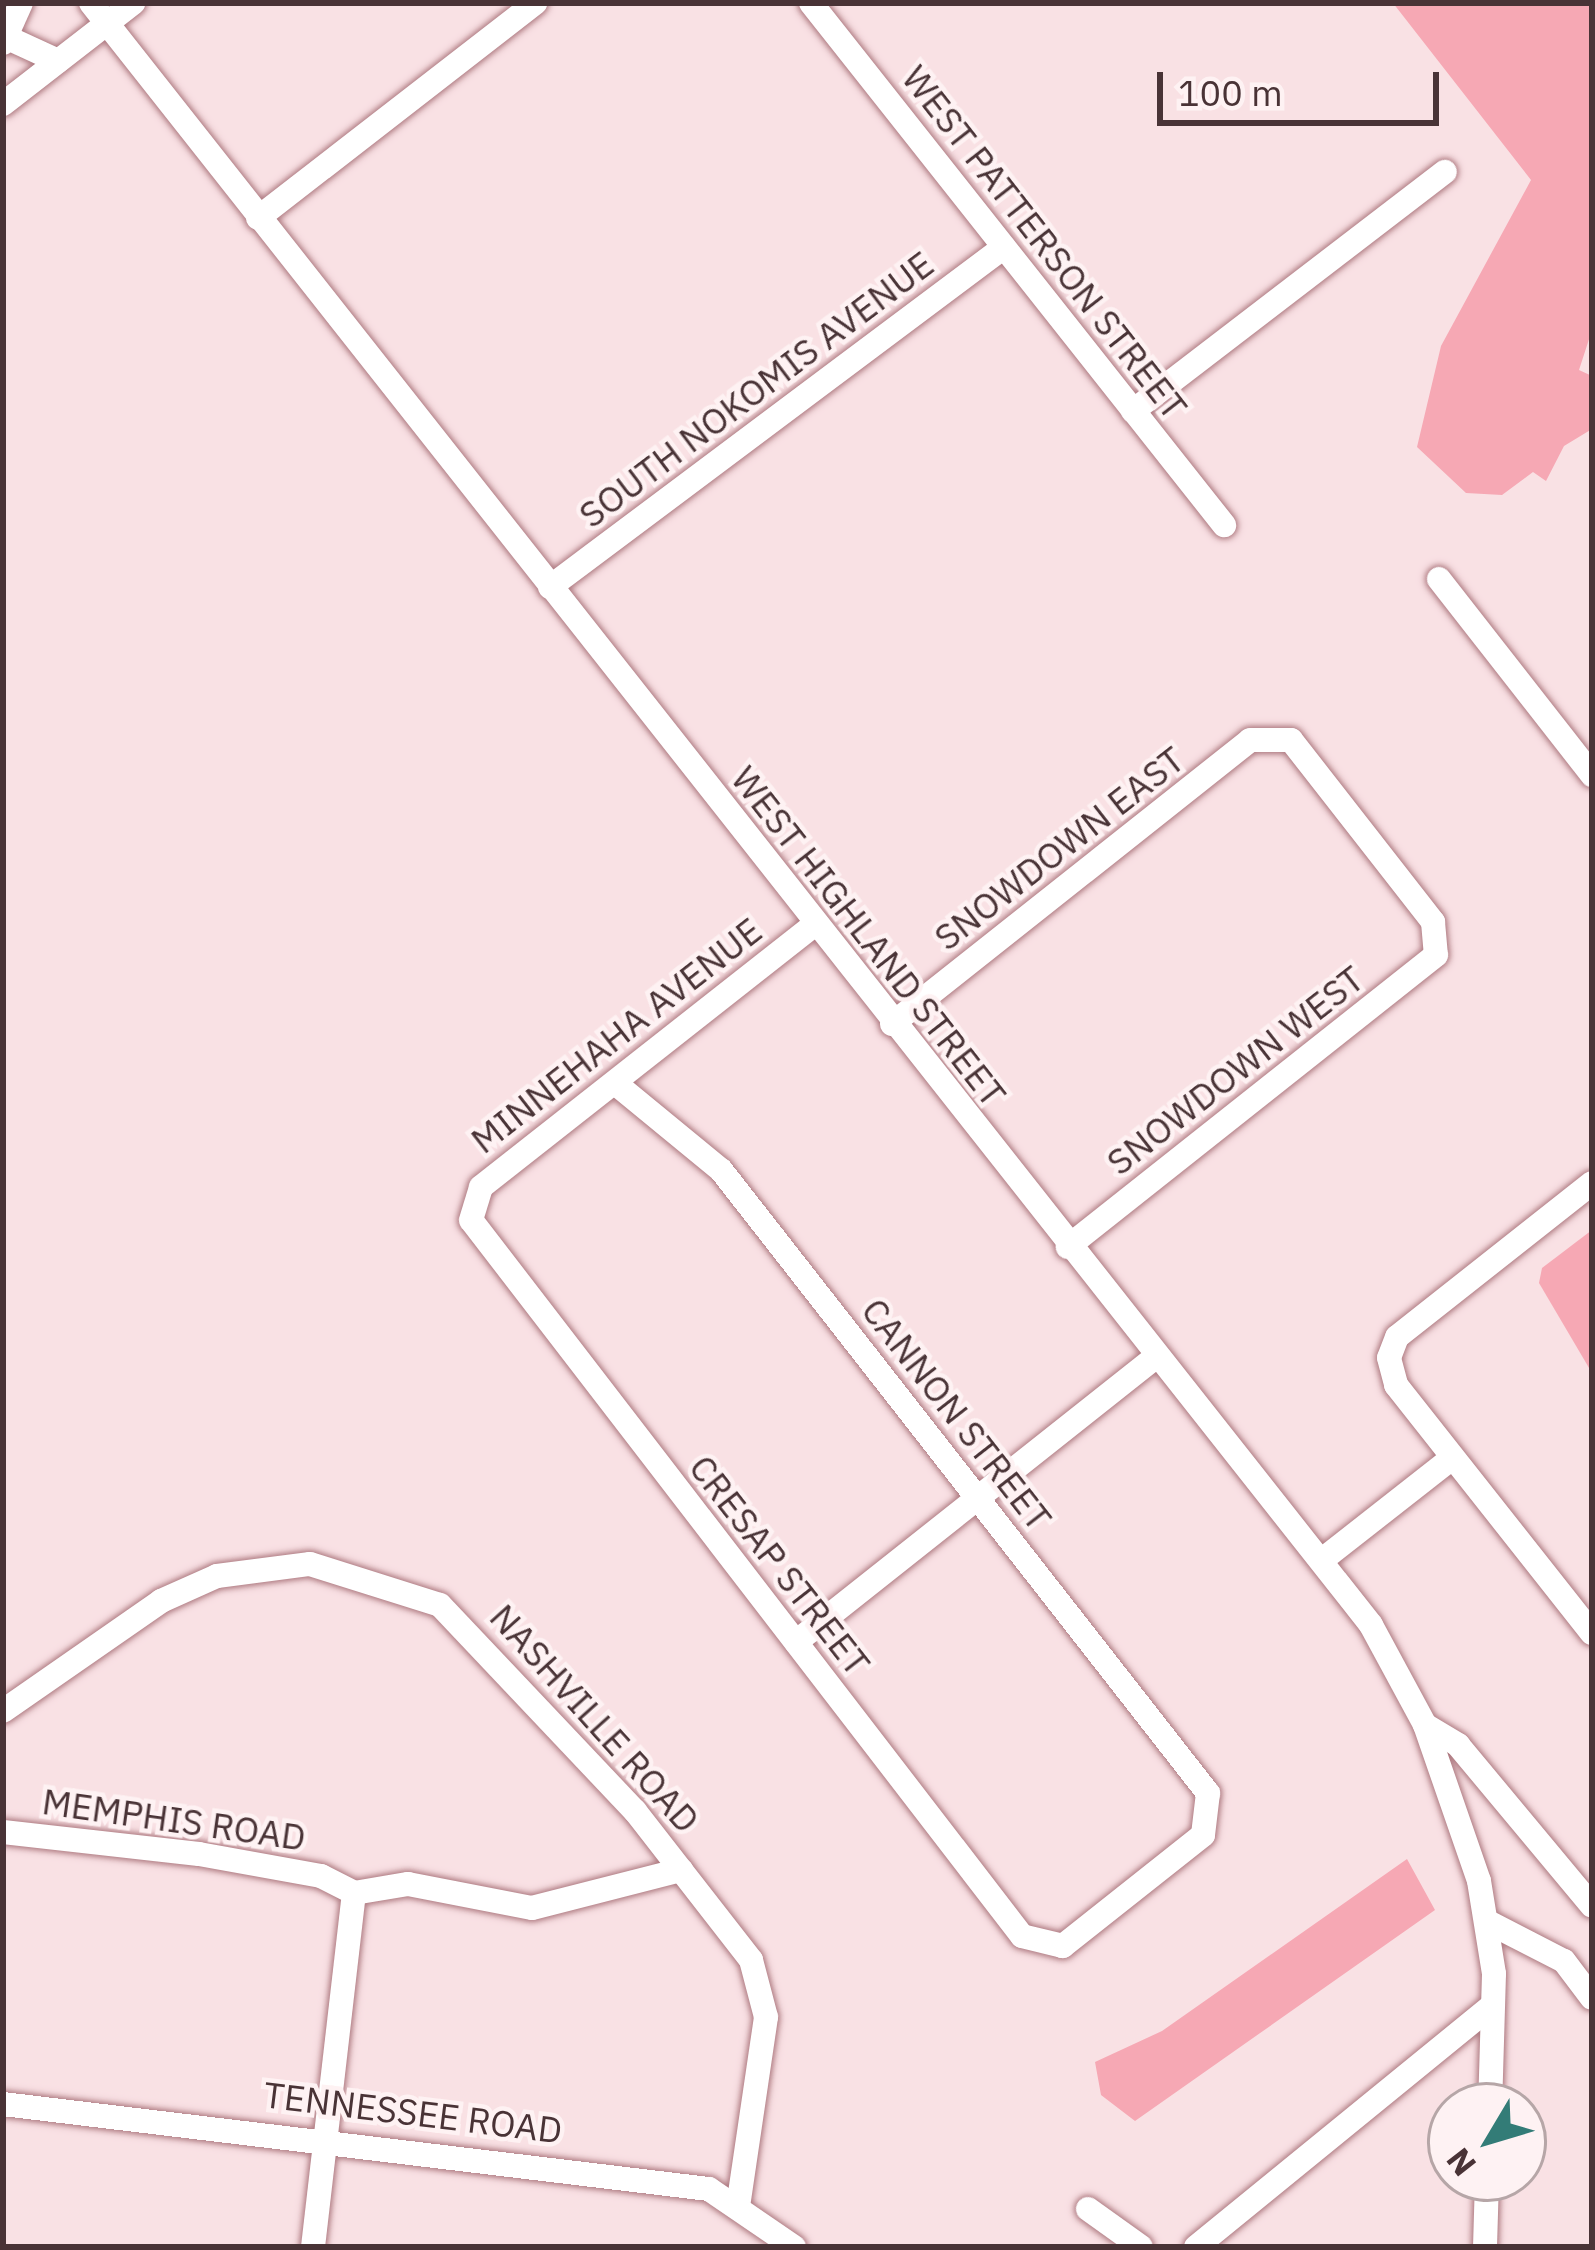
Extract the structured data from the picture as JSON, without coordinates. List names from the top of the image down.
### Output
{
  "streets": {
    "street": [
      "WEST PATTERSON STREET",
      "SOUTH NOKOMIS AVENUE",
      "SNOWDOWN EAST",
      "WEST HIGHLAND STREET",
      "MINNEHAHA AVENUE",
      "SNOWDOWN WEST",
      "CANNON STREET",
      "CRESAP STREET",
      "NASHVILLE ROAD",
      "MEMPHIS ROAD",
      "TENNESSEE ROAD"
    ]
  },
  "crossings": [
    ["WEST PATTERSON STREET", "SOUTH NOKOMIS AVENUE"],
    ["SOUTH NOKOMIS AVENUE", "WEST HIGHLAND STREET"],
    ["SNOWDOWN EAST", "WEST HIGHLAND STREET"],
    ["SNOWDOWN EAST", "SNOWDOWN WEST"],
    ["WEST HIGHLAND STREET", "MINNEHAHA AVENUE"],
    ["WEST HIGHLAND STREET", "SNOWDOWN WEST"],
    ["MINNEHAHA AVENUE", "CANNON STREET"],
    ["MINNEHAHA AVENUE", "CRESAP STREET"],
    ["CANNON STREET", "CRESAP STREET"],
    ["NASHVILLE ROAD", "MEMPHIS ROAD"],
    ["NASHVILLE ROAD", "TENNESSEE ROAD"]
  ],
  "scale_bar": "100 m",
  "north": "bottom left"
}
